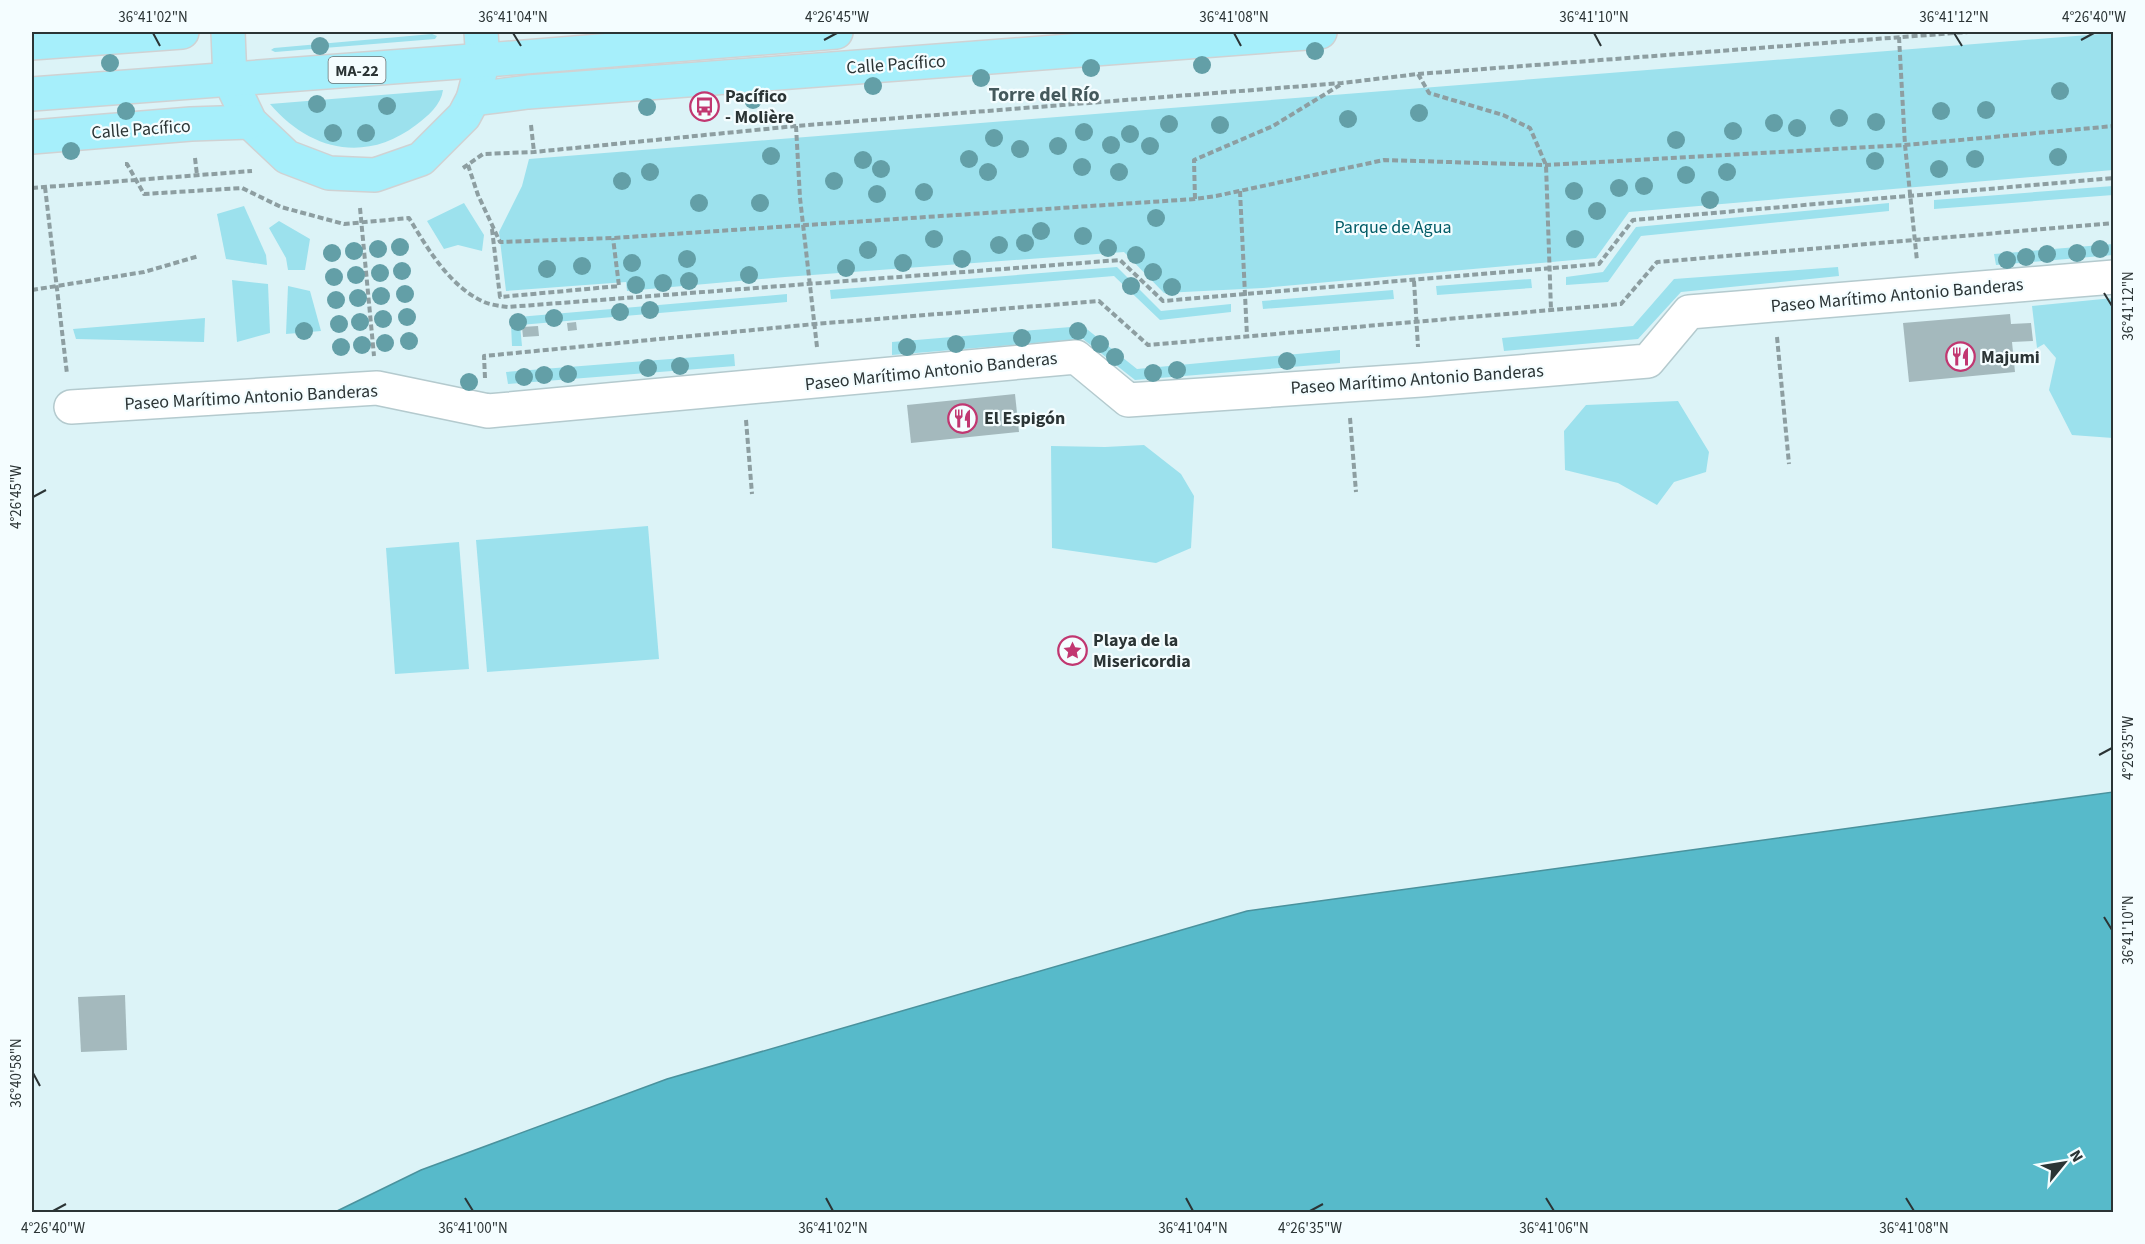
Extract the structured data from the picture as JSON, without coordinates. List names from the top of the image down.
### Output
{
  "streets": {
    "main road": ["Calle Pacífico", "MA-22"],
    "street": ["Paseo Marítimo Antonio Banderas"]
  },
  "districts": ["Torre del Río"],
  "parks": ["Parque de Agua"],
  "places": {
    "bus stop": ["Pacífico - Molière"],
    "restaurant": ["Majumi", "El Espigón"],
    "place": ["Playa de la Misericordia"]
  },
  "north": "top right",
  "coordinates": [
    "36°41'02\"N",
    "36°41'04\"N",
    "4°26'45\"W",
    "36°41'08\"N",
    "36°41'10\"N",
    "36°41'12\"N",
    "4°26'40\"W",
    "4°26'35\"W",
    "36°40'58\"N",
    "36°41'00\"N",
    "36°41'06\"N"
  ]
}
